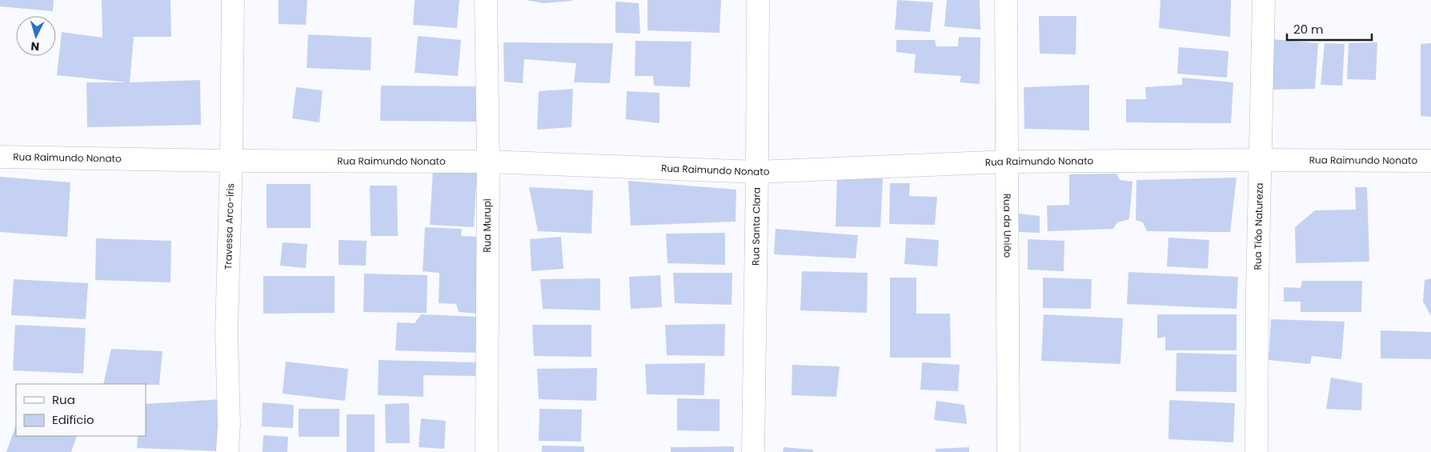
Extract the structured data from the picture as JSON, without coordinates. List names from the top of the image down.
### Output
{
  "streets": {
    "street": [
      "Rua Raimundo Nonato",
      "Rua Murupi",
      "Rua da União",
      "Rua Tião Natureza",
      "Travessa Arco-íris",
      "Rua Santa Clara"
    ]
  },
  "crossings": [
    ["Rua Raimundo Nonato", "Rua Murupi"],
    ["Rua Raimundo Nonato", "Rua da União"],
    ["Rua Raimundo Nonato", "Rua Tião Natureza"],
    ["Rua Raimundo Nonato", "Travessa Arco-íris"],
    ["Rua Raimundo Nonato", "Rua Santa Clara"]
  ],
  "legend": ["Rua", "Edifício"],
  "scale_bar": "20 m",
  "north": "bottom"
}
